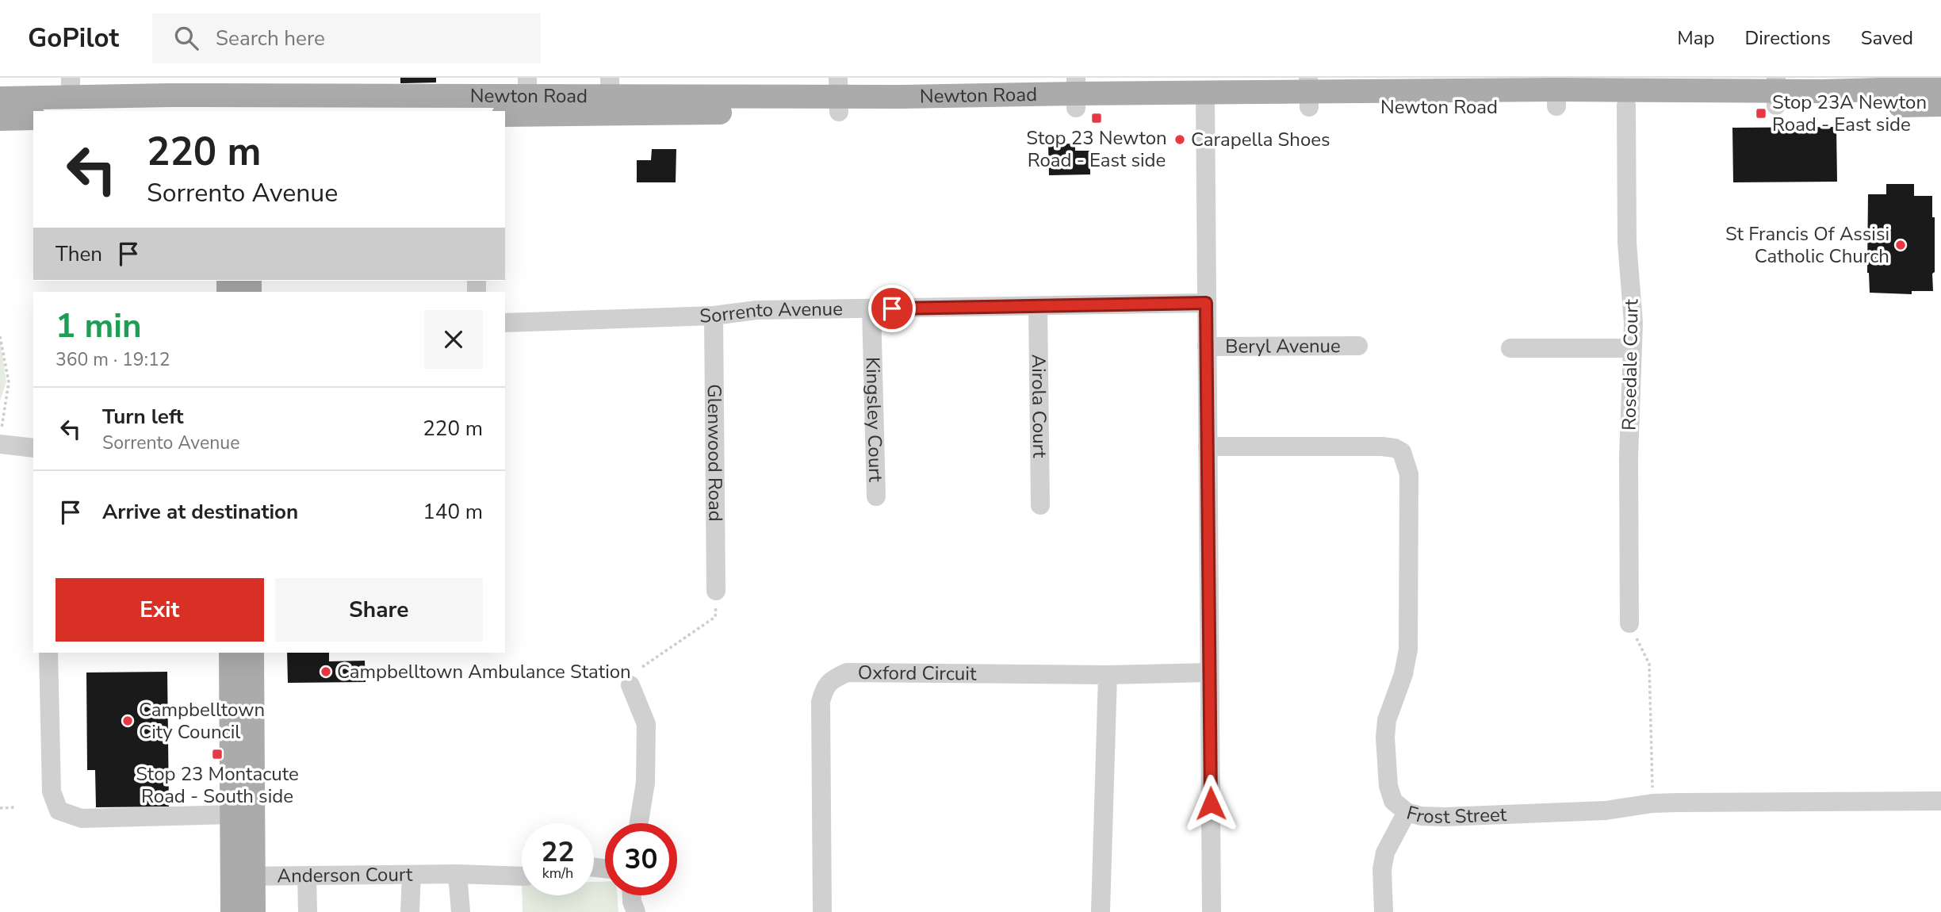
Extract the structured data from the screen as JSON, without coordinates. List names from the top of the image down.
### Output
{
  "streets": {
    "main road": ["Newton Road"],
    "street": [
      "Sorrento Avenue",
      "Beryl Avenue",
      "Rosedale Court",
      "Airola Court",
      "Kingsley Court",
      "Glenwood Road",
      "Oxford Circuit",
      "Frost Street",
      "Anderson Court"
    ]
  },
  "crossings": [
    ["Newton Road", "Rosedale Court"],
    ["Sorrento Avenue", "Airola Court"],
    ["Sorrento Avenue", "Kingsley Court"],
    ["Sorrento Avenue", "Glenwood Road"]
  ],
  "places": {
    "transit": ["Stop 23A Newton Road - East side", "Stop 23 Newton Road - East side", "Stop 23 Montacute Road - South side"],
    "other": [
      "Carapella Shoes",
      "St Francis Of Assisi Catholic Church",
      "Campbelltown Ambulance Station",
      "Campbelltown City Council"
    ]
  },
  "page": {
    "header": "GoPilot",
    "search": "Search here",
    "nav": ["Map", "Directions", "Saved"],
    "turn": ["220 m", "Sorrento Avenue"],
    "then": "Then",
    "heading": ["1 min", "360 m · 19:12"],
    "list": [
      {
        "name": "Turn left",
        "note": "Sorrento Avenue",
        "value": "220 m"
      },
      {
        "name": "Arrive at destination",
        "value": "140 m"
      }
    ],
    "buttons": ["Exit", "Share"],
    "speed": "22 km/h",
    "limit": "30"
  }
}
